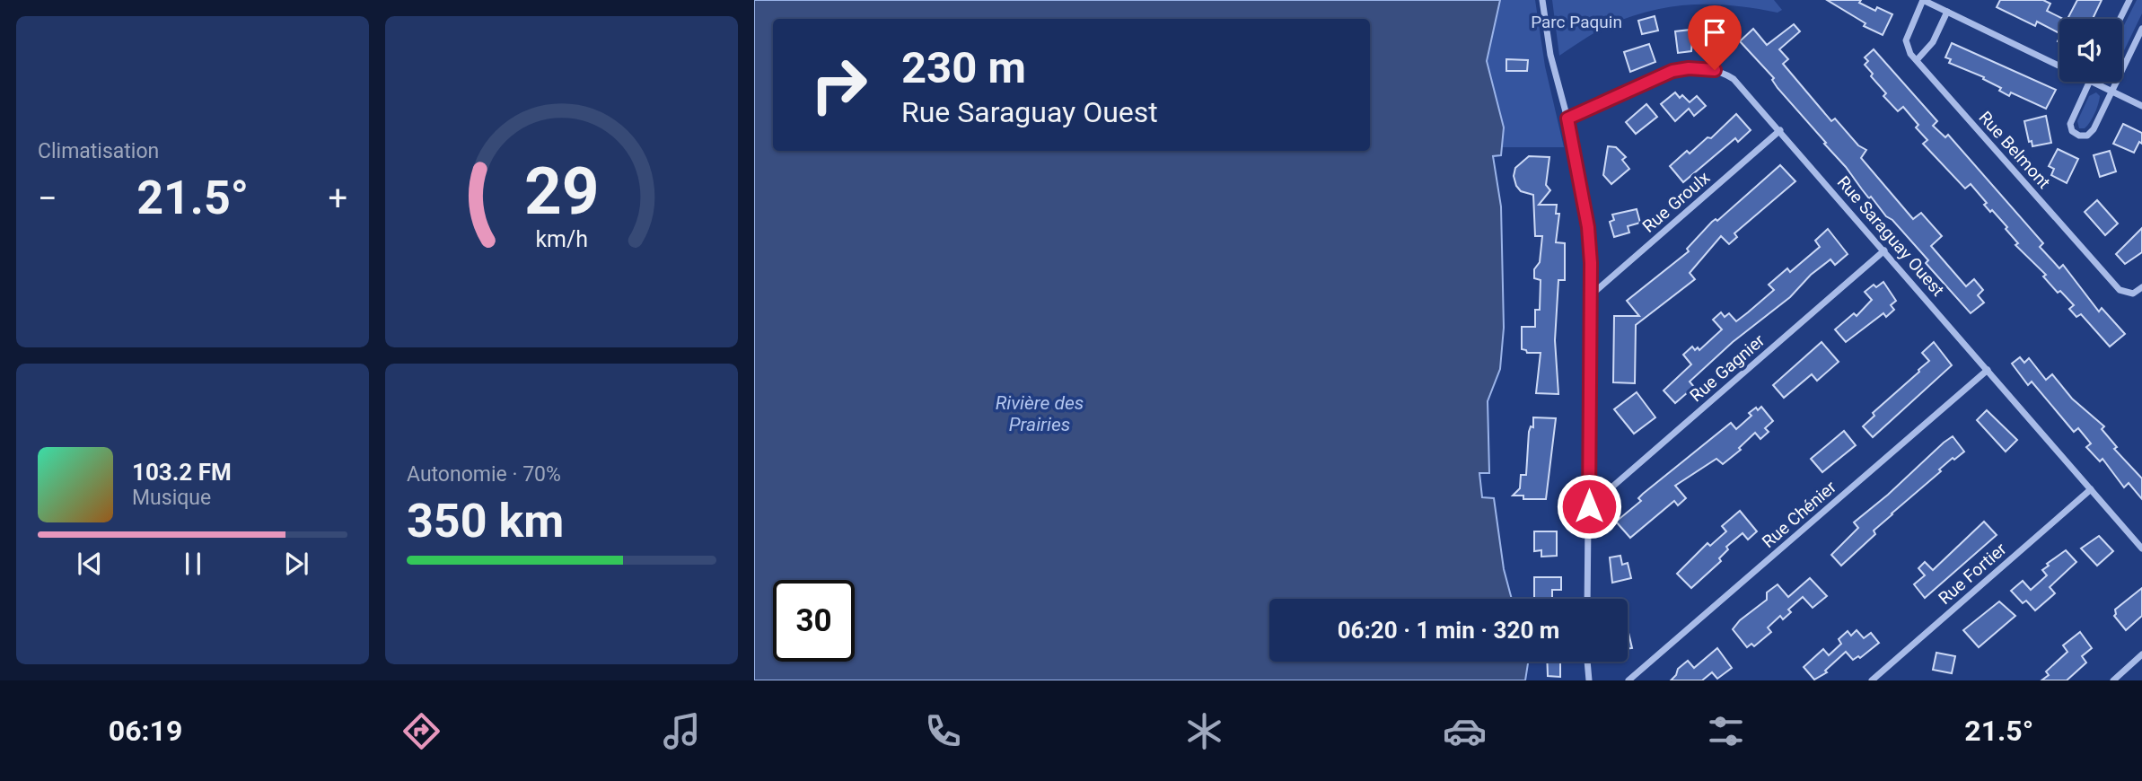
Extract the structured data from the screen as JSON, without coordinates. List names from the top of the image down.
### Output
{
  "streets": {
    "street": [
      "Rue Belmont",
      "Rue Groulx",
      "Rue Saraguay Ouest",
      "Rue Gagnier",
      "Rue Chénier",
      "Rue Fortier"
    ]
  },
  "crossings": [
    ["Rue Groulx", "Rue Saraguay Ouest"],
    ["Rue Saraguay Ouest", "Rue Gagnier"],
    ["Rue Saraguay Ouest", "Rue Chénier"],
    ["Rue Saraguay Ouest", "Rue Fortier"]
  ],
  "water": ["Rivière des Prairies"],
  "parks": ["Parc Paquin"],
  "page": {
    "tile": [
      "Climatisation",
      ["Autonomie · 70%", "350 km"]
    ],
    "turn": ["230 m", "Rue Saraguay Ouest"],
    "heat": ["−", "21.5°", "+"],
    "song": ["103.2 FM", "Musique"],
    "limit": "30",
    "trip": "06:20 · 1 min · 320 m",
    "tabs": ["06:19", "21.5°"],
    "gauge": ["29", "km/h"]
  }
}
